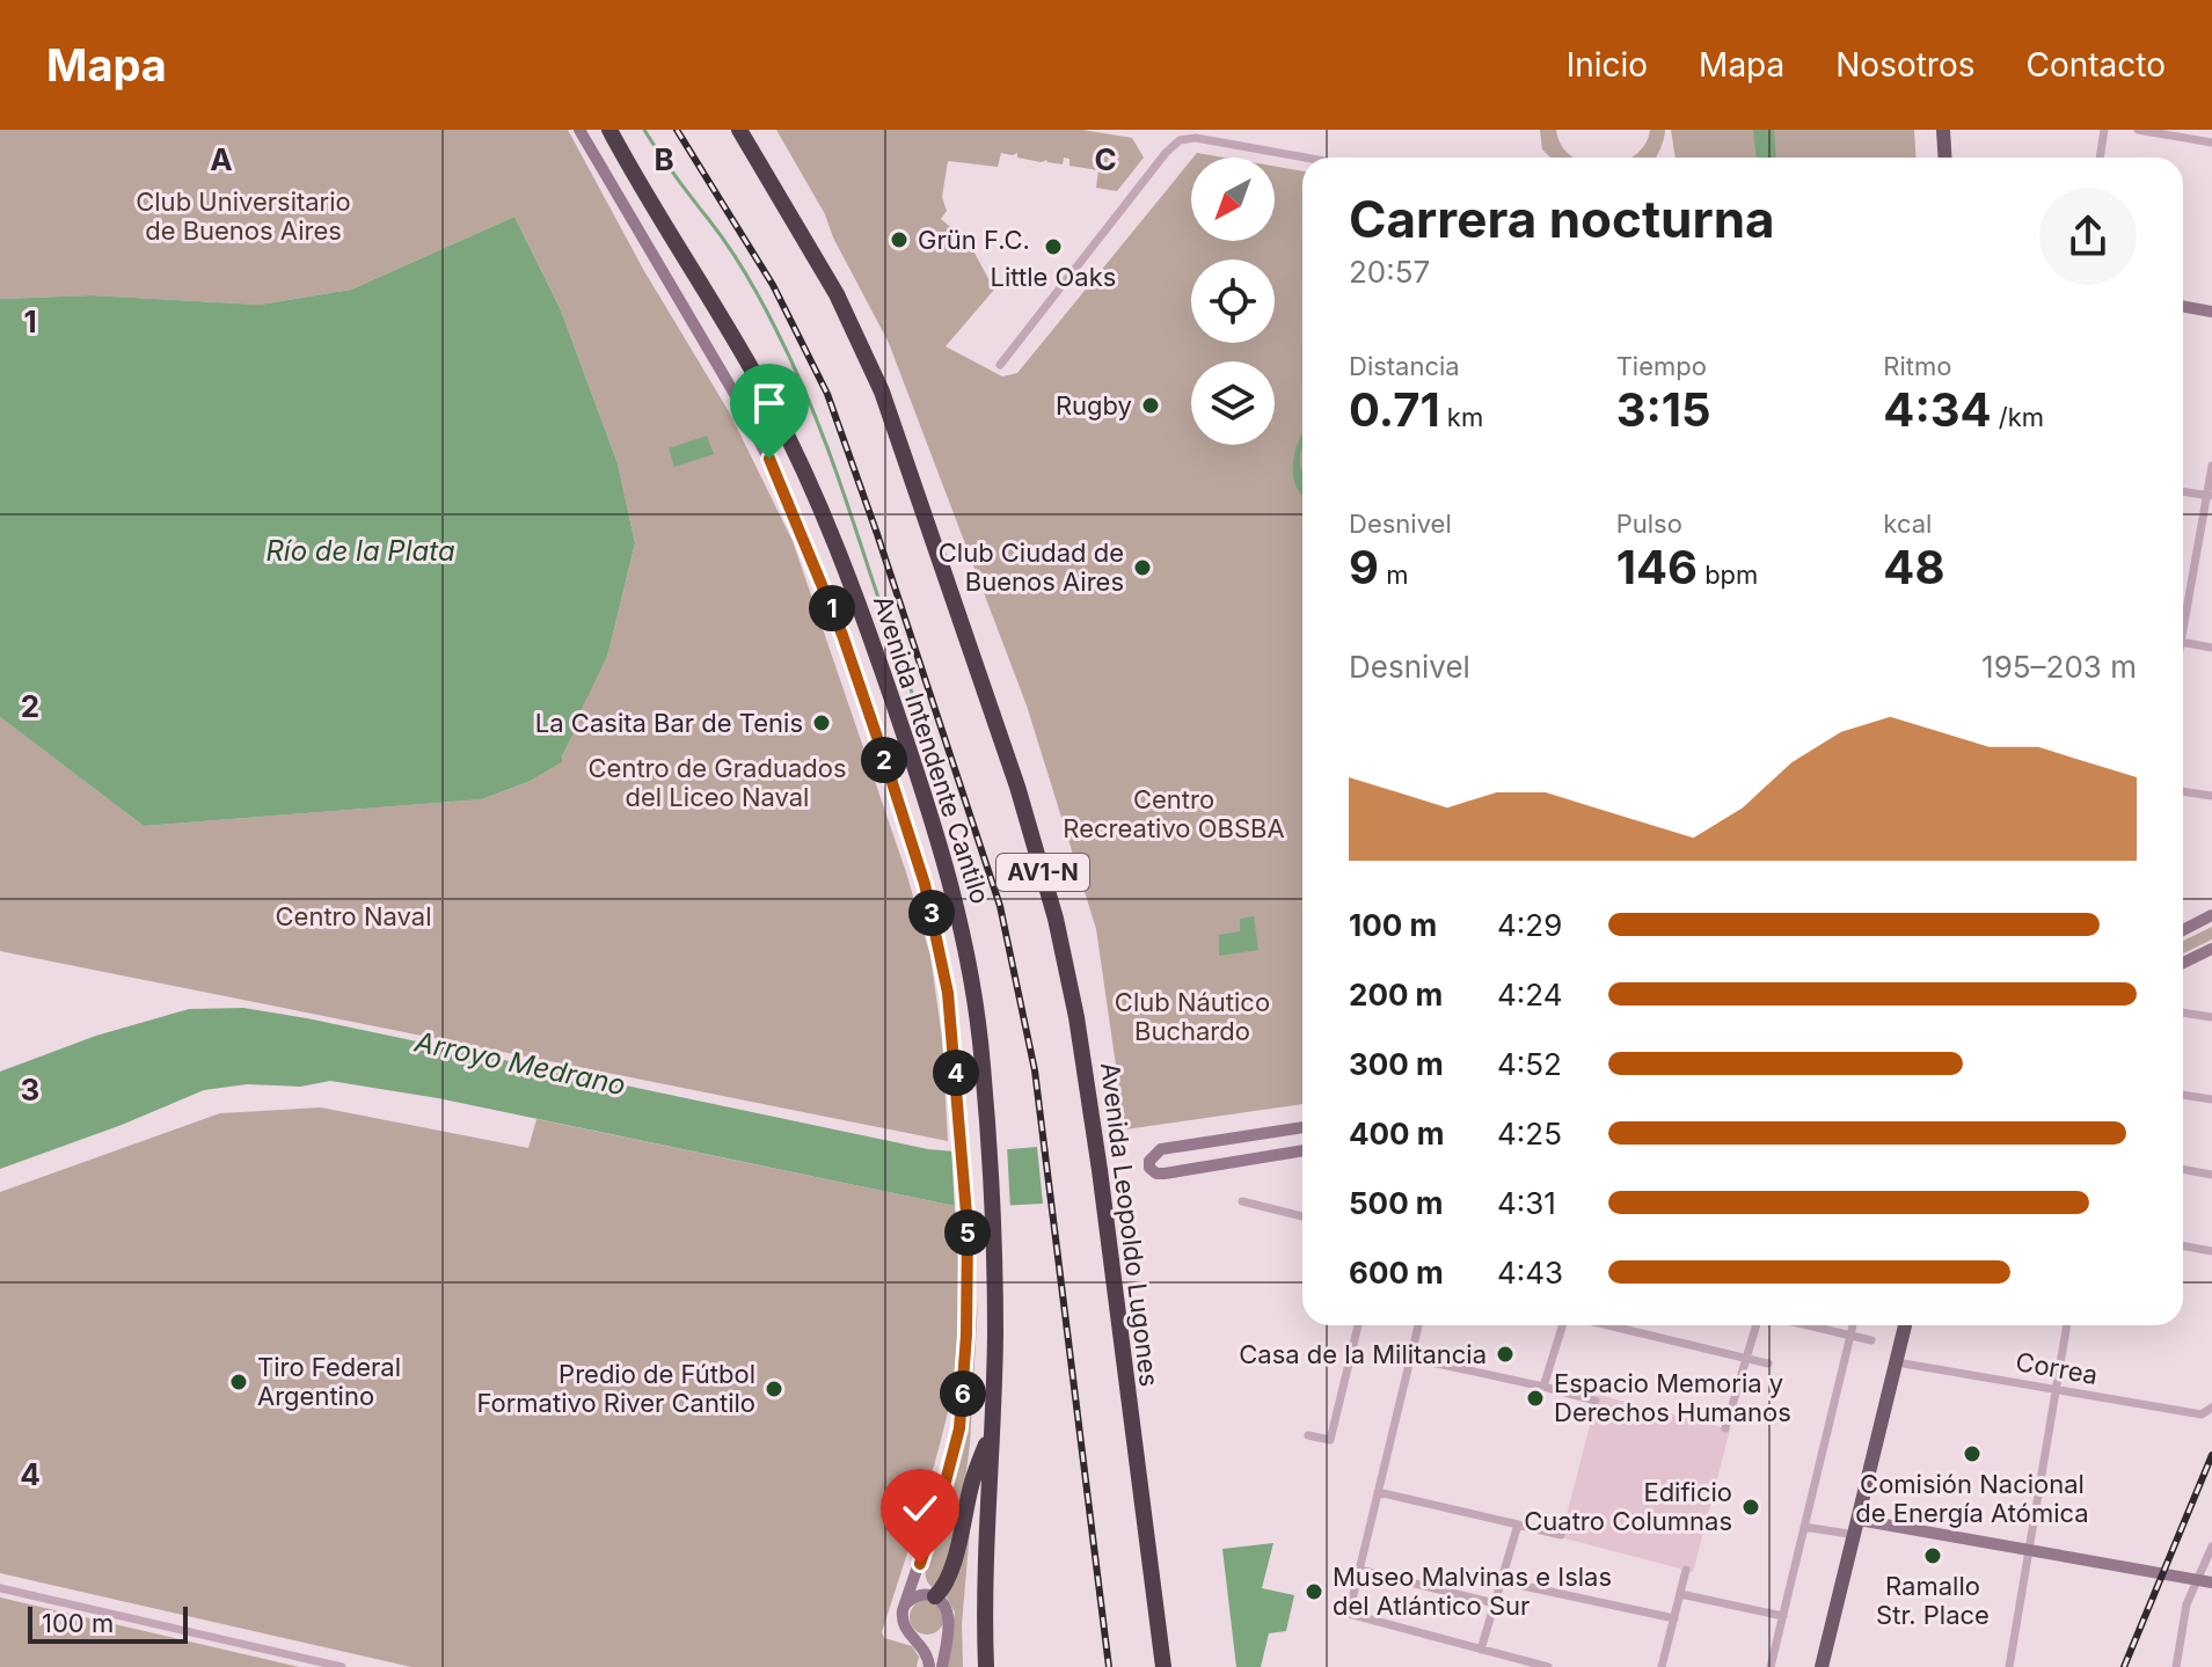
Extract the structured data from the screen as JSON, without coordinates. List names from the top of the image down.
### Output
{
  "streets": {
    "highway": ["Avenida Intendente Cantilo", "AV1-N", "Avenida Leopoldo Lugones"],
    "street": ["Correa"]
  },
  "water": ["Río de la Plata", "Arroyo Medrano"],
  "parks": [
    "Club Universitario de Buenos Aires",
    "Centro de Graduados del Liceo Naval",
    "Centro Recreativo OBSBA",
    "Centro Naval",
    "Club Náutico Buchardo"
  ],
  "places": [
    "Grün F.C.",
    "Little Oaks",
    "Rugby",
    "Club Ciudad de Buenos Aires",
    "La Casita Bar de Tenis",
    "Casa de la Militancia",
    "Tiro Federal Argentino",
    "Predio de Fútbol Formativo River Cantilo",
    "Espacio Memoria y Derechos Humanos",
    "Comisión Nacional de Energía Atómica",
    "Edificio Cuatro Columnas",
    "Ramallo Str. Place",
    "Museo Malvinas e Islas del Atlántico Sur"
  ],
  "scale_bar": "100 m",
  "north": "bottom left",
  "page": {
    "header": "Mapa",
    "nav": [
      "Inicio",
      "Mapa",
      "Nosotros",
      "Contacto"
    ],
    "heading": ["Carrera nocturna", "20:57"],
    "stats": [
      ["Distancia", "0.71 km"],
      ["Tiempo", "3:15"],
      ["Ritmo", "4:34 /km"],
      ["Desnivel", "9 m"],
      ["Pulso", "146 bpm"],
      ["kcal", "48"]
    ],
    "pins": [
      "1",
      "2",
      "3",
      "4",
      "5",
      "6"
    ],
    "chart": ["Desnivel", "195–203 m"],
    "list": [
      {
        "name": "100 m",
        "note": "4:29"
      },
      {
        "name": "200 m",
        "note": "4:24"
      },
      {
        "name": "300 m",
        "note": "4:52"
      },
      {
        "name": "400 m",
        "note": "4:25"
      },
      {
        "name": "500 m",
        "note": "4:31"
      },
      {
        "name": "600 m",
        "note": "4:43"
      }
    ],
    "scale": "100 m"
  },
  "grid": {
    "columns": ["A", "B", "C"],
    "rows": [
      "1",
      "2",
      "3",
      "4"
    ]
  }
}
